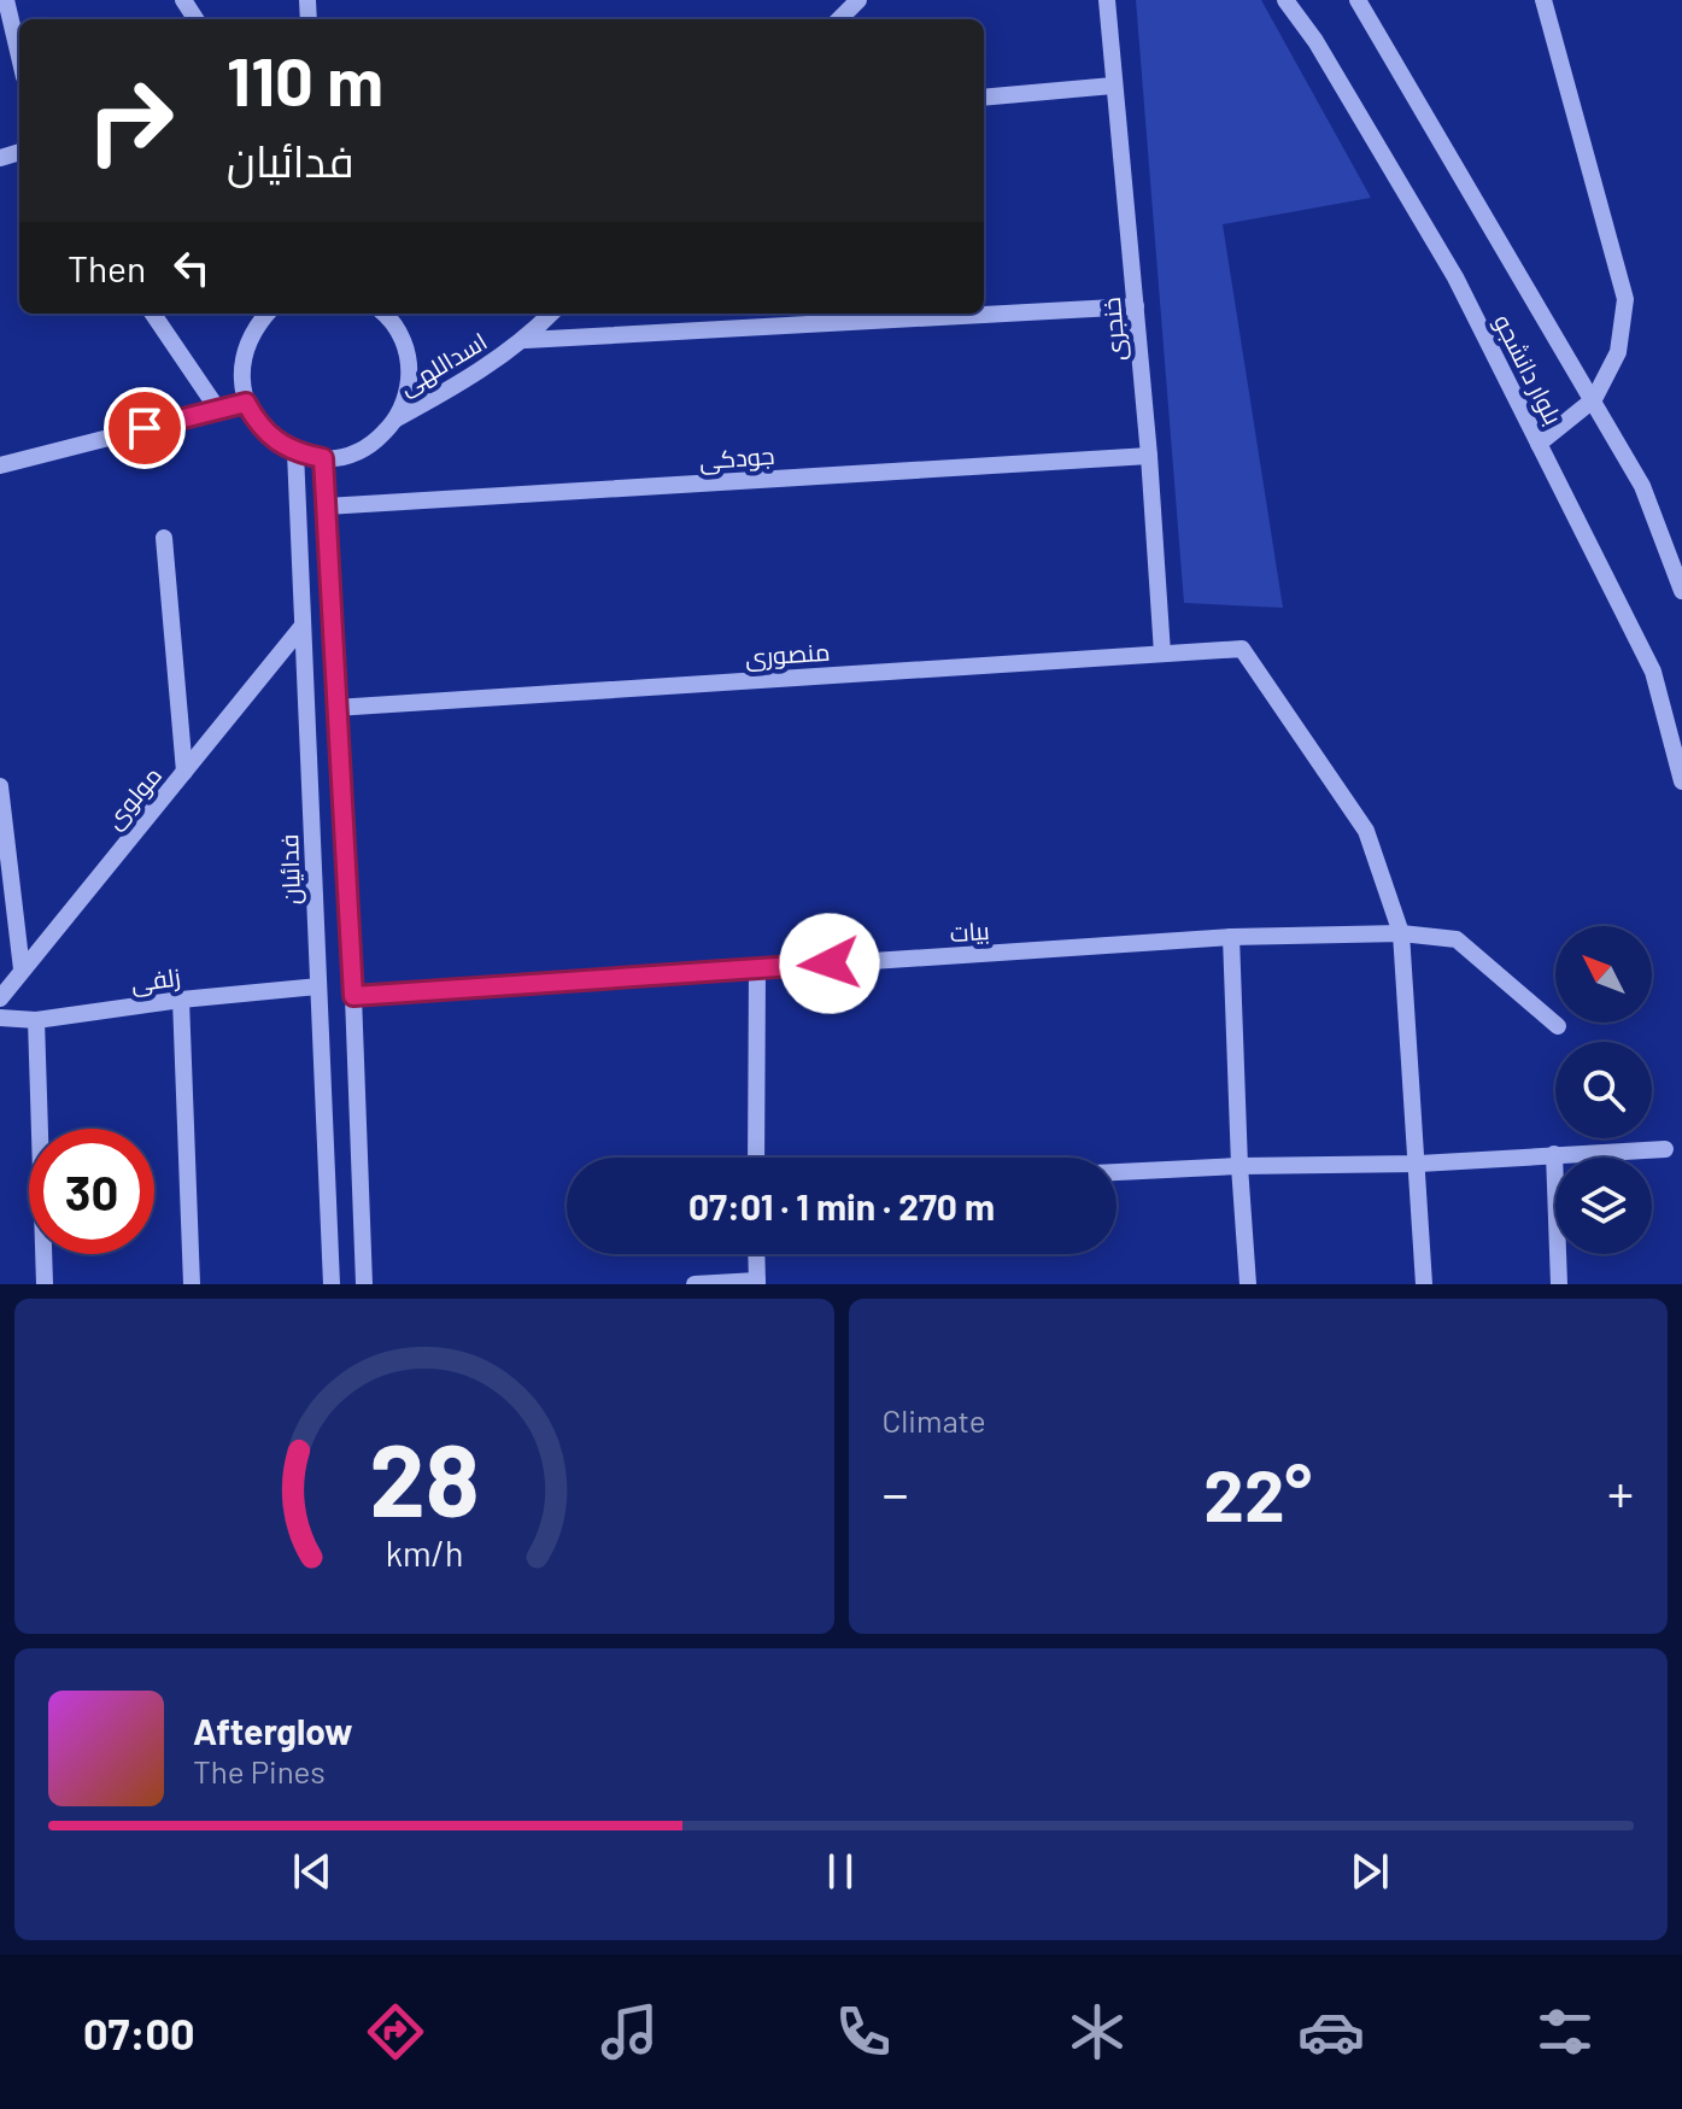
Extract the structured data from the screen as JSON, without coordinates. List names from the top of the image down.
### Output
{
  "streets": {
    "street": [
      "خنجری",
      "اسداللهی",
      "بلوار دانشجو",
      "جودکی",
      "منصوری",
      "مولوی",
      "فدائیان",
      "بیات",
      "زلفی"
    ]
  },
  "crossings": [
    ["خنجری", "جودکی"],
    ["خنجری", "منصوری"],
    ["منصوری", "بیات"],
    ["مولوی", "فدائیان"],
    ["فدائیان", "زلفی"]
  ],
  "north": "top left",
  "page": {
    "turn": ["110 m", "فدائیان"],
    "then": "Then",
    "limit": "30",
    "trip": "07:01 · 1 min · 270 m",
    "tile": "Climate",
    "heat": ["−", "22°", "+"],
    "song": ["Afterglow", "The Pines"],
    "tabs": "07:00",
    "gauge": ["28", "km/h"]
  }
}
